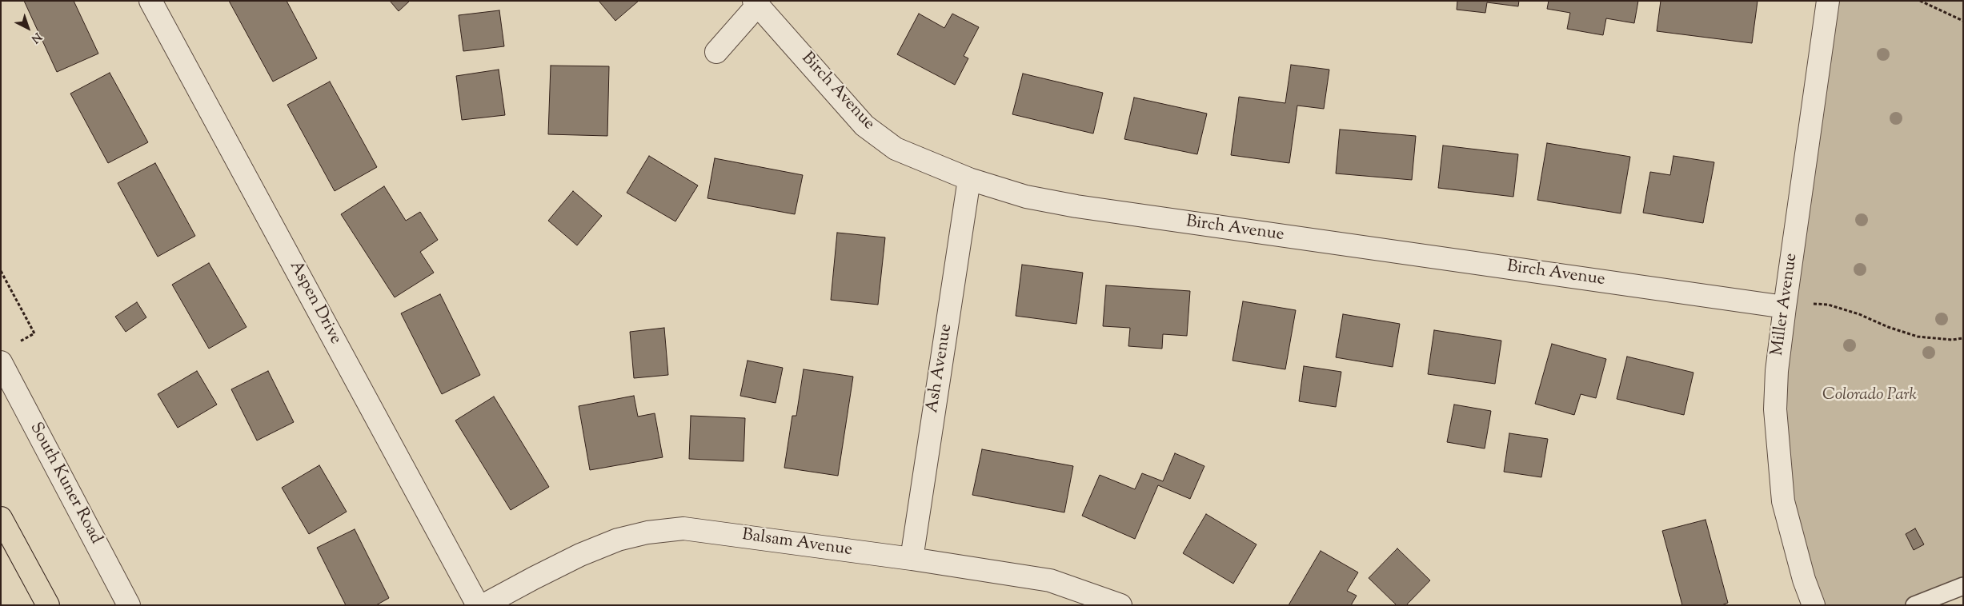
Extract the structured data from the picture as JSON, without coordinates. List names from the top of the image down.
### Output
{
  "streets": {
    "street": [
      "Birch Avenue",
      "Aspen Drive",
      "Miller Avenue",
      "Ash Avenue",
      "South Kuner Road",
      "Balsam Avenue"
    ]
  },
  "crossings": [
    ["Birch Avenue", "Miller Avenue"],
    ["Birch Avenue", "Ash Avenue"],
    ["Ash Avenue", "Balsam Avenue"]
  ],
  "parks": ["Colorado Park"],
  "north": "bottom right"
}
